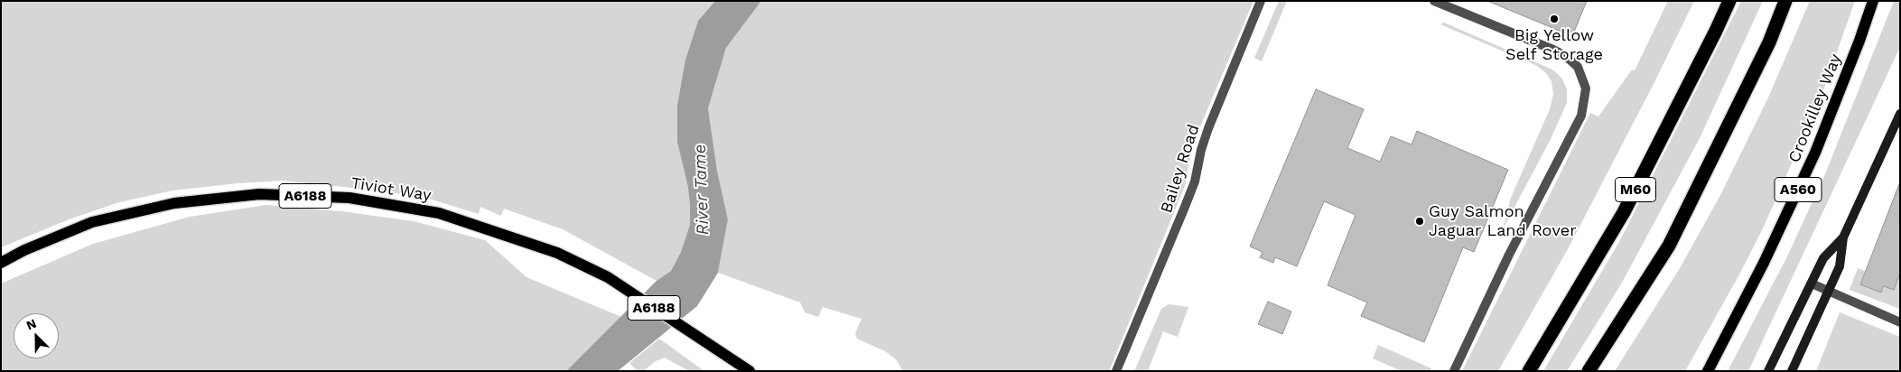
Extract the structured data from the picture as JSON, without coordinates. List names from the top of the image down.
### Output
{
  "streets": {
    "highway": ["M60"],
    "main road": [
      "Crookilley Way",
      "Tiviot Way",
      "A560",
      "A6188"
    ],
    "street": ["Bailey Road"]
  },
  "water": ["River Tame"],
  "places": ["Big Yellow Self Storage", "Guy Salmon Jaguar Land Rover"],
  "north": "top left"
}
